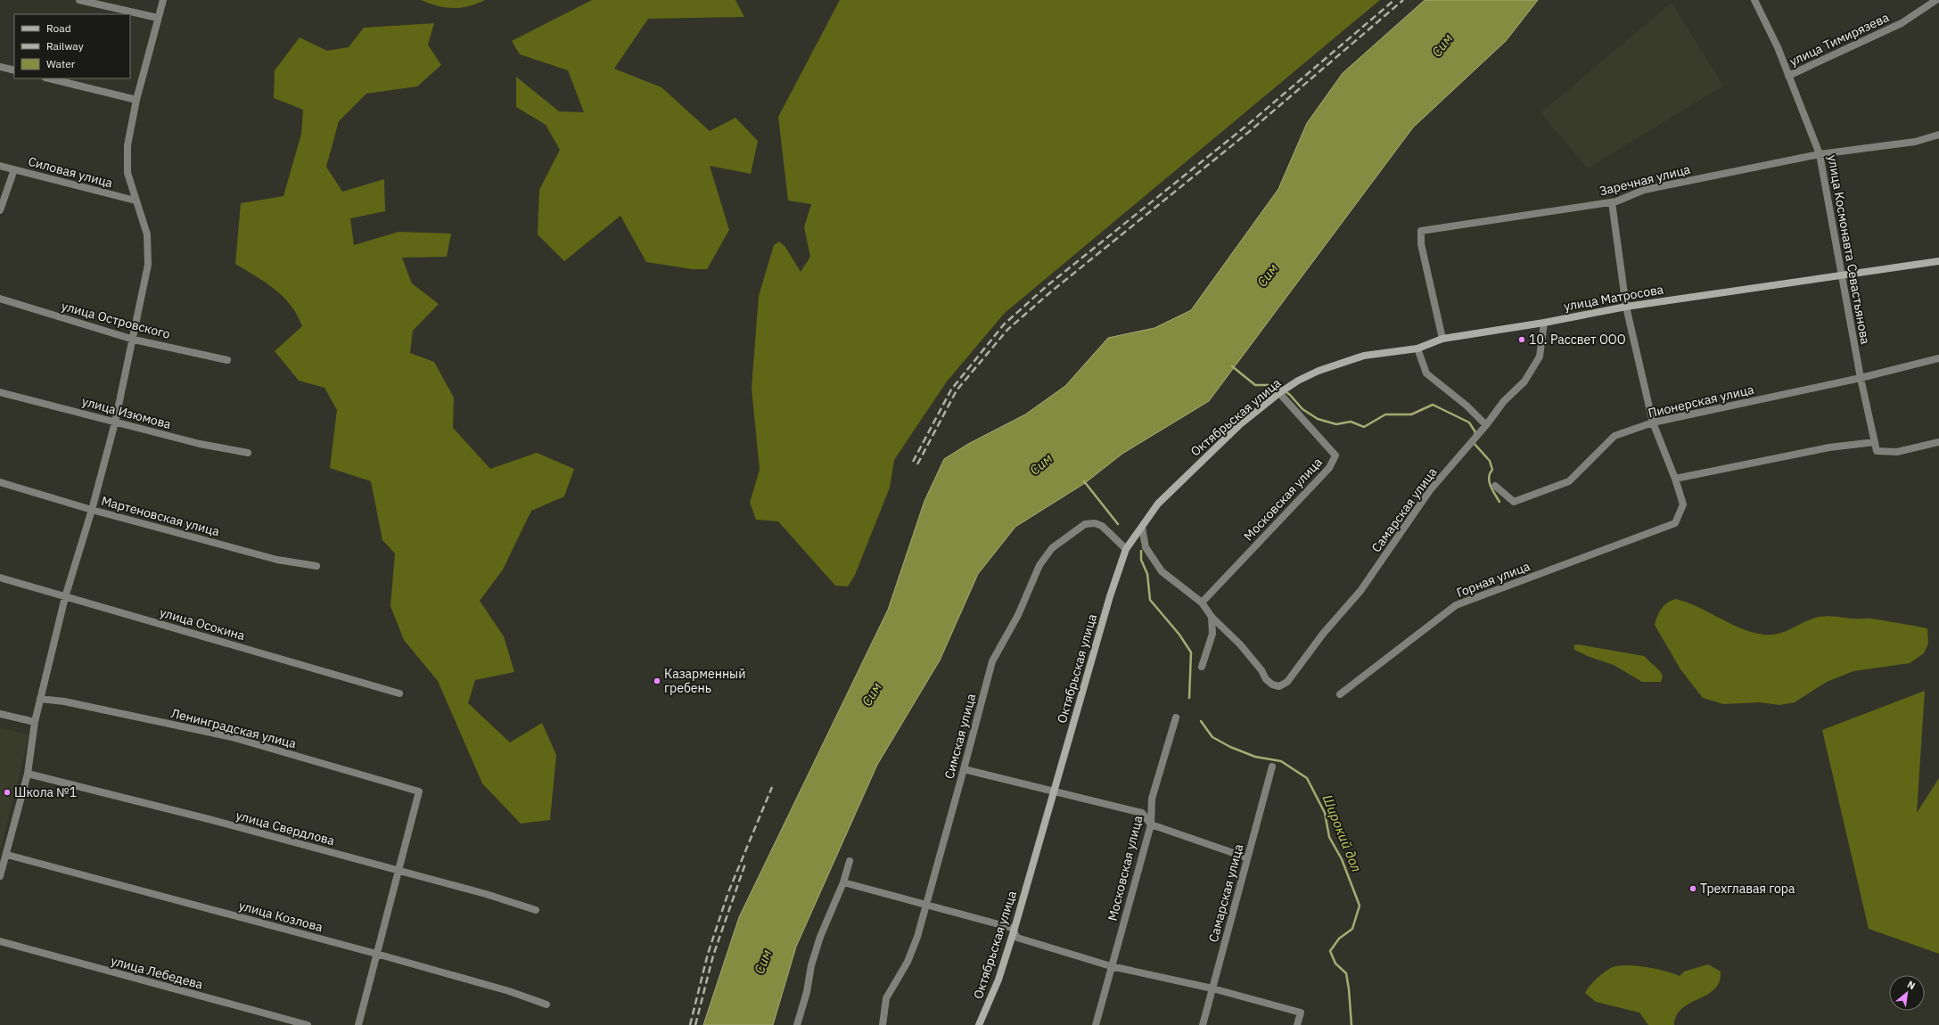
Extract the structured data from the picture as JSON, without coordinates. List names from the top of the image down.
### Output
{
  "streets": {
    "main road": ["улица Матросова", "Октябрьская улица"],
    "street": [
      "улица Тимирязева",
      "Силовая улица",
      "Заречная улица",
      "улица Космонавта Севастьянова",
      "улица Островского",
      "Пионерская улица",
      "улица Изюмова",
      "Московская улица",
      "Самарская улица",
      "Мартеновская улица",
      "Горная улица",
      "улица Осокина",
      "Ленинградская улица",
      "Симская улица",
      "улица Свердлова",
      "улица Козлова",
      "улица Лебедева"
    ]
  },
  "crossings": [
    ["улица Тимирязева", "улица Космонавта Севастьянова"],
    ["Заречная улица", "улица Космонавта Севастьянова"],
    ["Заречная улица", "улица Матросова"],
    ["улица Космонавта Севастьянова", "улица Матросова"],
    ["улица Космонавта Севастьянова", "Пионерская улица"],
    ["улица Матросова", "Октябрьская улица"],
    ["улица Матросова", "Самарская улица"],
    ["Октябрьская улица", "Московская улица"],
    ["Октябрьская улица", "Симская улица"],
    ["Ленинградская улица", "улица Свердлова"]
  ],
  "water": ["Сим", "Широкий дол"],
  "places": [
    "10. Рассвет ООО",
    "Казарменный гребень",
    "Школа №1",
    "Трехглавая гора"
  ],
  "legend": ["Road", "Railway", "Water"],
  "north": "top right"
}
